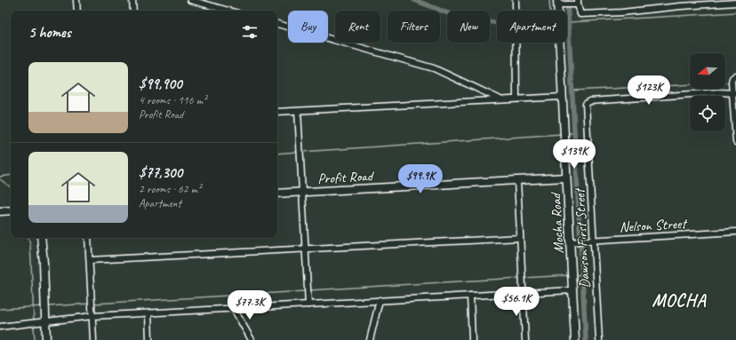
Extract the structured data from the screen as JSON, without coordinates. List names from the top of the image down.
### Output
{
  "streets": {
    "street": [
      "Profit Road",
      "Mocha Road",
      "Nelson Street",
      "Dawson First Street"
    ]
  },
  "crossings": [
    ["Profit Road", "Mocha Road"],
    ["Mocha Road", "Nelson Street"],
    ["Nelson Street", "Dawson First Street"]
  ],
  "districts": ["MOCHA"],
  "north": "left",
  "page": {
    "chip": [
      "Buy",
      "Rent",
      "Filters",
      "New",
      "Apartment"
    ],
    "heading": "5 homes",
    "list": [
      {
        "name": "$99,900",
        "note": "4 rooms · 116 m² · Profit Road"
      },
      {
        "name": "$77,300",
        "note": "2 rooms · 62 m² · Apartment"
      }
    ],
    "price": [
      "$123K",
      "$139K",
      "$99.9K",
      "$56.1K",
      "$77.3K"
    ]
  }
}
